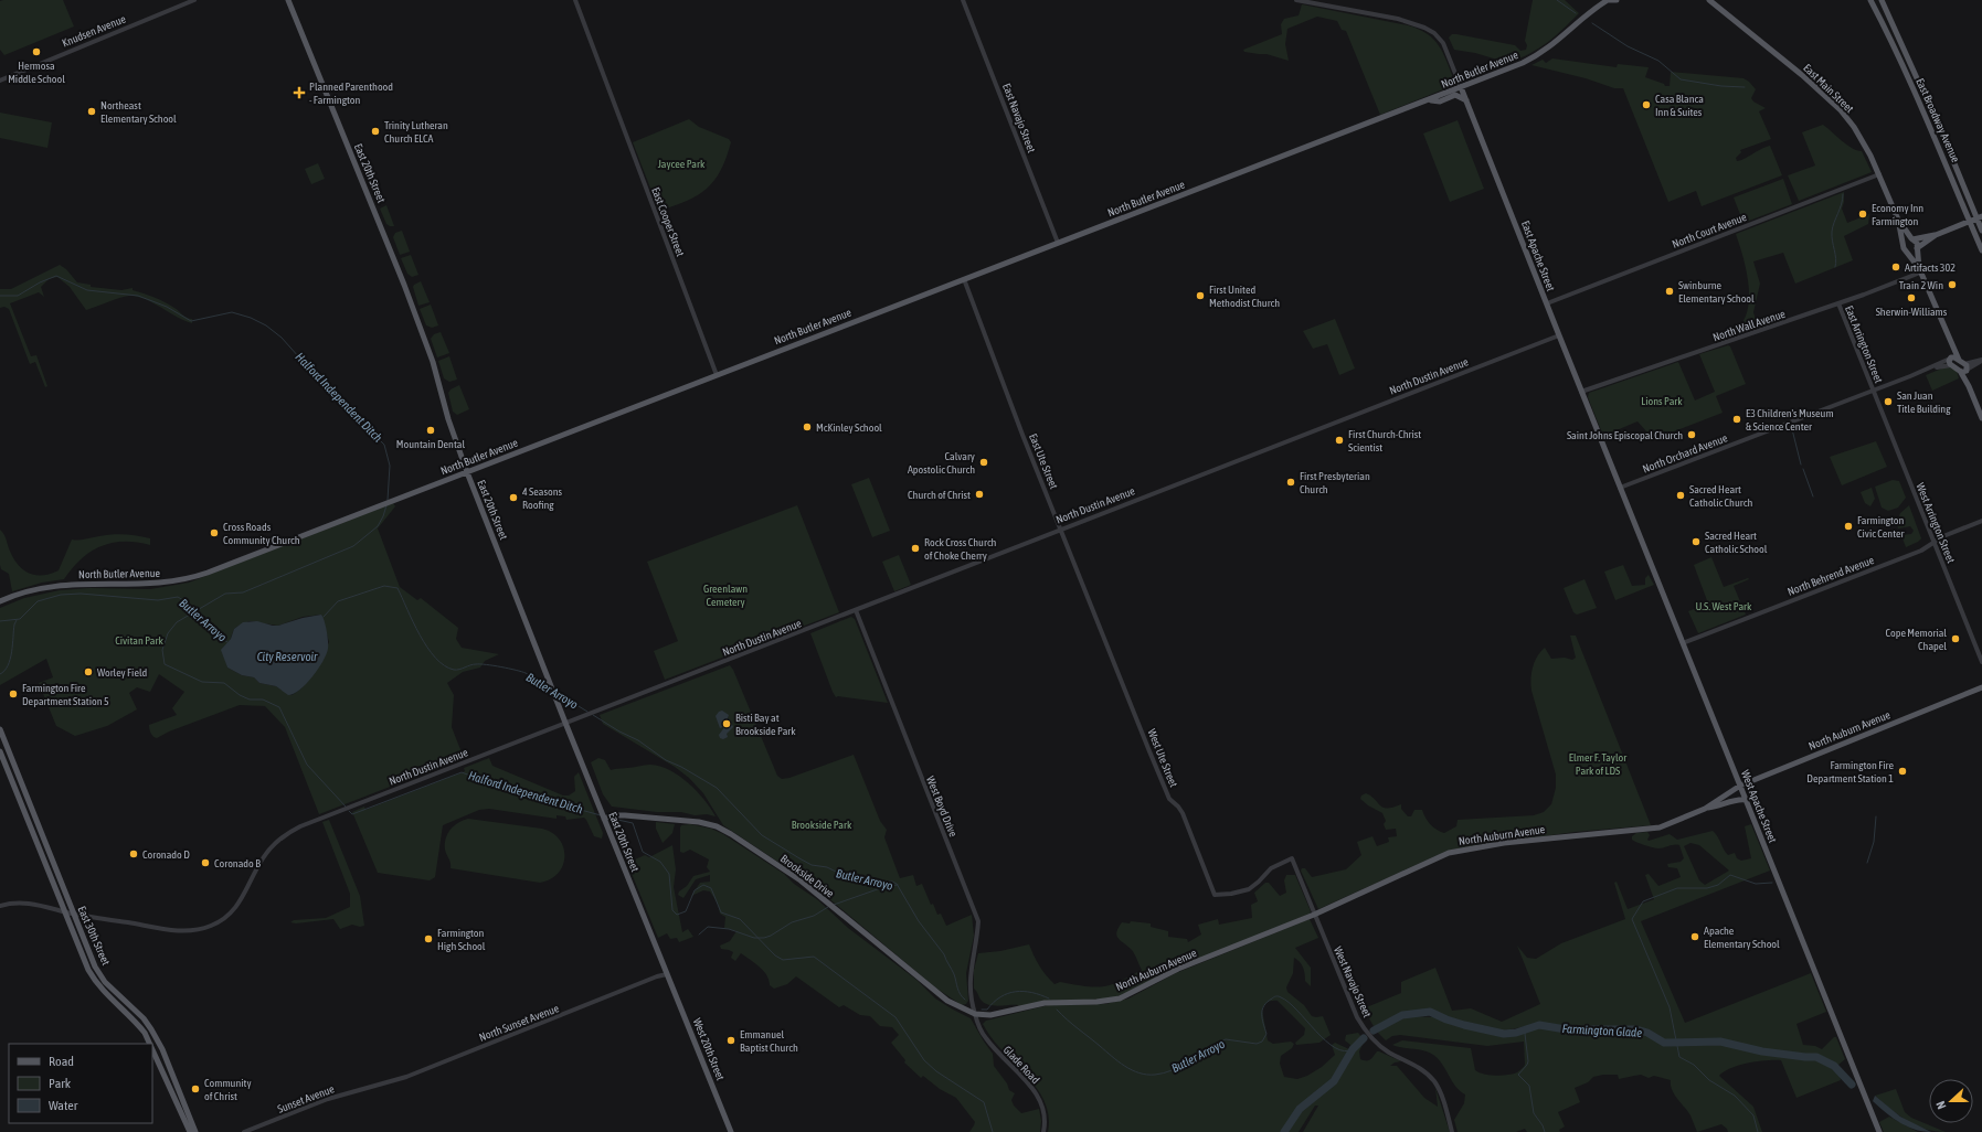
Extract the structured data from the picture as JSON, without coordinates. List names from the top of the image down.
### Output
{
  "streets": {
    "main road": [
      "North Butler Avenue",
      "East Main Street",
      "East Broadway Avenue",
      "East 20th Street",
      "East Apache Street",
      "North Auburn Avenue",
      "West Apache Street",
      "Brookside Drive",
      "East 30th Street",
      "West 20th Street"
    ],
    "street": [
      "Knudsen Avenue",
      "East Navajo Street",
      "East Cooper Street",
      "North Court Avenue",
      "North Wall Avenue",
      "East Arrington Street",
      "North Dustin Avenue",
      "North Orchard Avenue",
      "East Ute Street",
      "West Arrington Street",
      "North Behrend Avenue",
      "West Ute Street",
      "West Boyd Drive",
      "West Navajo Street",
      "North Sunset Avenue",
      "Glade Road",
      "Sunset Avenue"
    ]
  },
  "crossings": [
    ["North Butler Avenue", "East Navajo Street"],
    ["North Butler Avenue", "East 20th Street"],
    ["North Butler Avenue", "East Cooper Street"],
    ["North Butler Avenue", "East Apache Street"],
    ["North Butler Avenue", "East Ute Street"],
    ["East Main Street", "North Court Avenue"],
    ["East 20th Street", "North Dustin Avenue"],
    ["East 20th Street", "Brookside Drive"],
    ["East 20th Street", "North Sunset Avenue"],
    ["East 20th Street", "West 20th Street"],
    ["North Court Avenue", "East Apache Street"],
    ["East Apache Street", "North Wall Avenue"],
    ["East Apache Street", "North Dustin Avenue"],
    ["East Apache Street", "North Orchard Avenue"],
    ["East Apache Street", "West Apache Street"],
    ["North Wall Avenue", "East Arrington Street"],
    ["East Arrington Street", "North Orchard Avenue"],
    ["East Arrington Street", "West Arrington Street"],
    ["North Dustin Avenue", "East Ute Street"],
    ["North Dustin Avenue", "West Boyd Drive"],
    ["North Dustin Avenue", "East 30th Street"],
    ["North Orchard Avenue", "West Arrington Street"],
    ["North Orchard Avenue", "West Apache Street"],
    ["East Ute Street", "West Ute Street"],
    ["West Arrington Street", "North Behrend Avenue"],
    ["North Behrend Avenue", "West Apache Street"],
    ["North Auburn Avenue", "West Boyd Drive"],
    ["North Auburn Avenue", "West Apache Street"],
    ["North Auburn Avenue", "Brookside Drive"],
    ["North Auburn Avenue", "West Navajo Street"],
    ["North Auburn Avenue", "Glade Road"],
    ["West Ute Street", "West Navajo Street"],
    ["West Boyd Drive", "Brookside Drive"],
    ["West Boyd Drive", "Glade Road"],
    ["Brookside Drive", "Glade Road"],
    ["North Sunset Avenue", "West 20th Street"],
    ["North Sunset Avenue", "Sunset Avenue"]
  ],
  "water": [
    "Halford Independent Ditch",
    "Butler Arroyo",
    "City Reservoir",
    "Farmington Glade"
  ],
  "parks": [
    "Jaycee Park",
    "Lions Park",
    "Greenlawn Cemetery",
    "U.S. West Park",
    "Civitan Park",
    "Elmer F. Taylor Park of LDS",
    "Brookside Park"
  ],
  "places": {
    "other": [
      "Hermosa Middle School",
      "Casa Blanca Inn & Suites",
      "Northeast Elementary School",
      "Trinity Lutheran Church ELCA",
      "Economy Inn Farmington",
      "Artifacts 302",
      "Train 2 Win",
      "Swinburne Elementary School",
      "First United Methodist Church",
      "Sherwin-Williams",
      "San Juan Title Building",
      "E3 Children's Museum & Science Center",
      "McKinley School",
      "Mountain Dental",
      "Saint Johns Episcopal Church",
      "First Church-Christ Scientist",
      "Calvary Apostolic Church",
      "First Presbyterian Church",
      "Church of Christ",
      "Sacred Heart Catholic Church",
      "4 Seasons Roofing",
      "Farmington Civic Center",
      "Cross Roads Community Church",
      "Sacred Heart Catholic School",
      "Rock Cross Church of Choke Cherry",
      "Cope Memorial Chapel",
      "Worley Field",
      "Farmington Fire Department Station 5",
      "Bisti Bay at Brookside Park",
      "Farmington Fire Department Station 1",
      "Coronado D",
      "Coronado B",
      "Apache Elementary School",
      "Farmington High School",
      "Emmanuel Baptist Church",
      "Community of Christ"
    ],
    "health": ["Planned Parenthood - Farmington"]
  },
  "legend": ["Road", "Park", "Water"],
  "north": "left"
}
